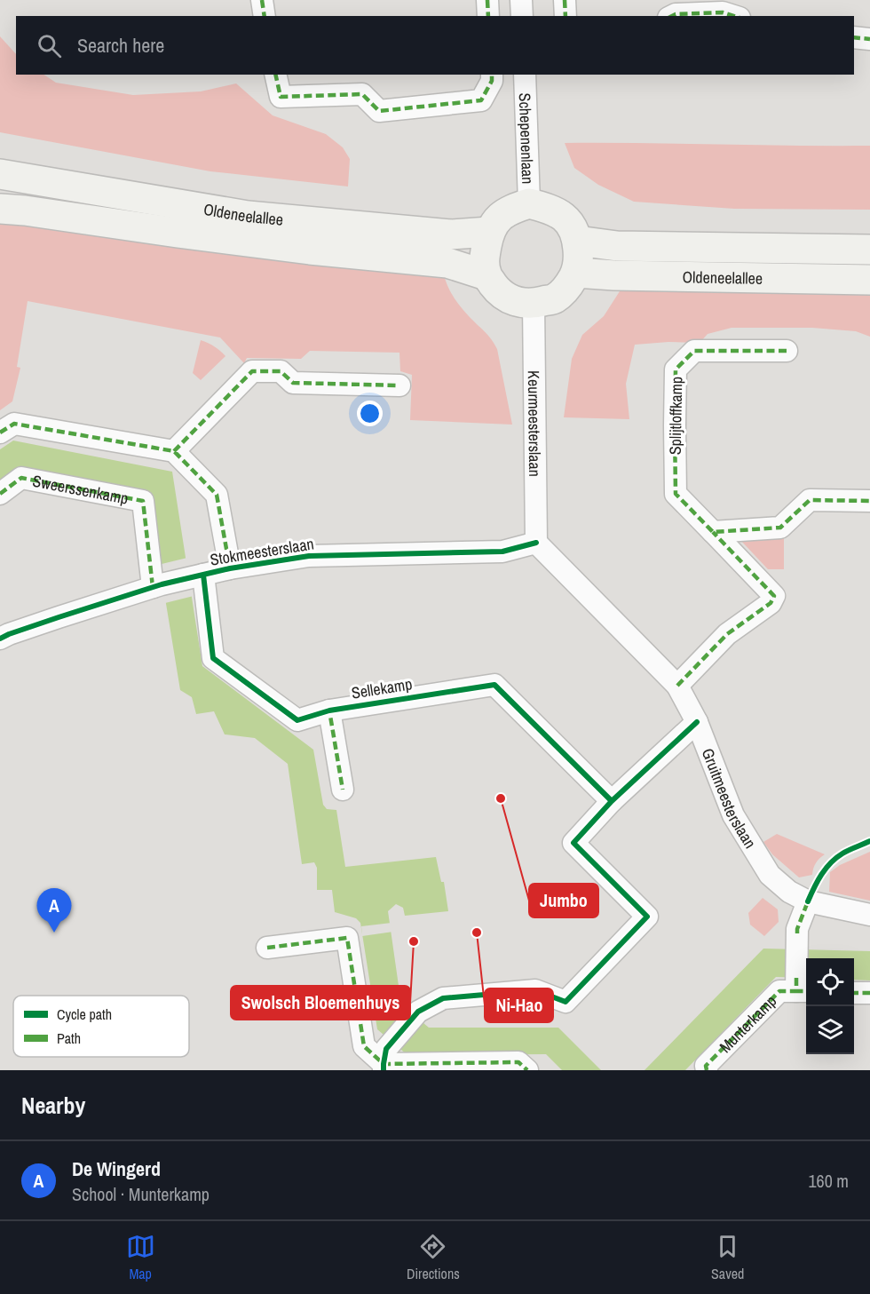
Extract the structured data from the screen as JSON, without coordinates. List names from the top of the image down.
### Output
{
  "streets": {
    "main road": ["Oldeneelallee"],
    "street": [
      "Schepenenlaan",
      "Splijtloffkamp",
      "Keurmeesterslaan",
      "Sweerssenkamp",
      "Stokmeesterslaan",
      "Sellekamp",
      "Gruitmeesterslaan",
      "Munterkamp"
    ]
  },
  "crossings": [
    ["Schepenenlaan", "Oldeneelallee"],
    ["Schepenenlaan", "Keurmeesterslaan"],
    ["Oldeneelallee", "Keurmeesterslaan"],
    ["Splijtloffkamp", "Gruitmeesterslaan"],
    ["Keurmeesterslaan", "Stokmeesterslaan"],
    ["Keurmeesterslaan", "Gruitmeesterslaan"],
    ["Sweerssenkamp", "Stokmeesterslaan"],
    ["Stokmeesterslaan", "Sellekamp"],
    ["Stokmeesterslaan", "Gruitmeesterslaan"],
    ["Gruitmeesterslaan", "Munterkamp"]
  ],
  "places": ["Jumbo", "Ni-Hao", "Swolsch Bloemenhuys"],
  "legend": ["Cycle path", "Path"],
  "page": {
    "search": "Search here",
    "pins": "A",
    "heading": "Nearby",
    "list": [
      {
        "mark": "A",
        "name": "De Wingerd",
        "note": "School · Munterkamp",
        "value": "160 m"
      }
    ],
    "nav": ["Map", "Directions", "Saved"]
  }
}
